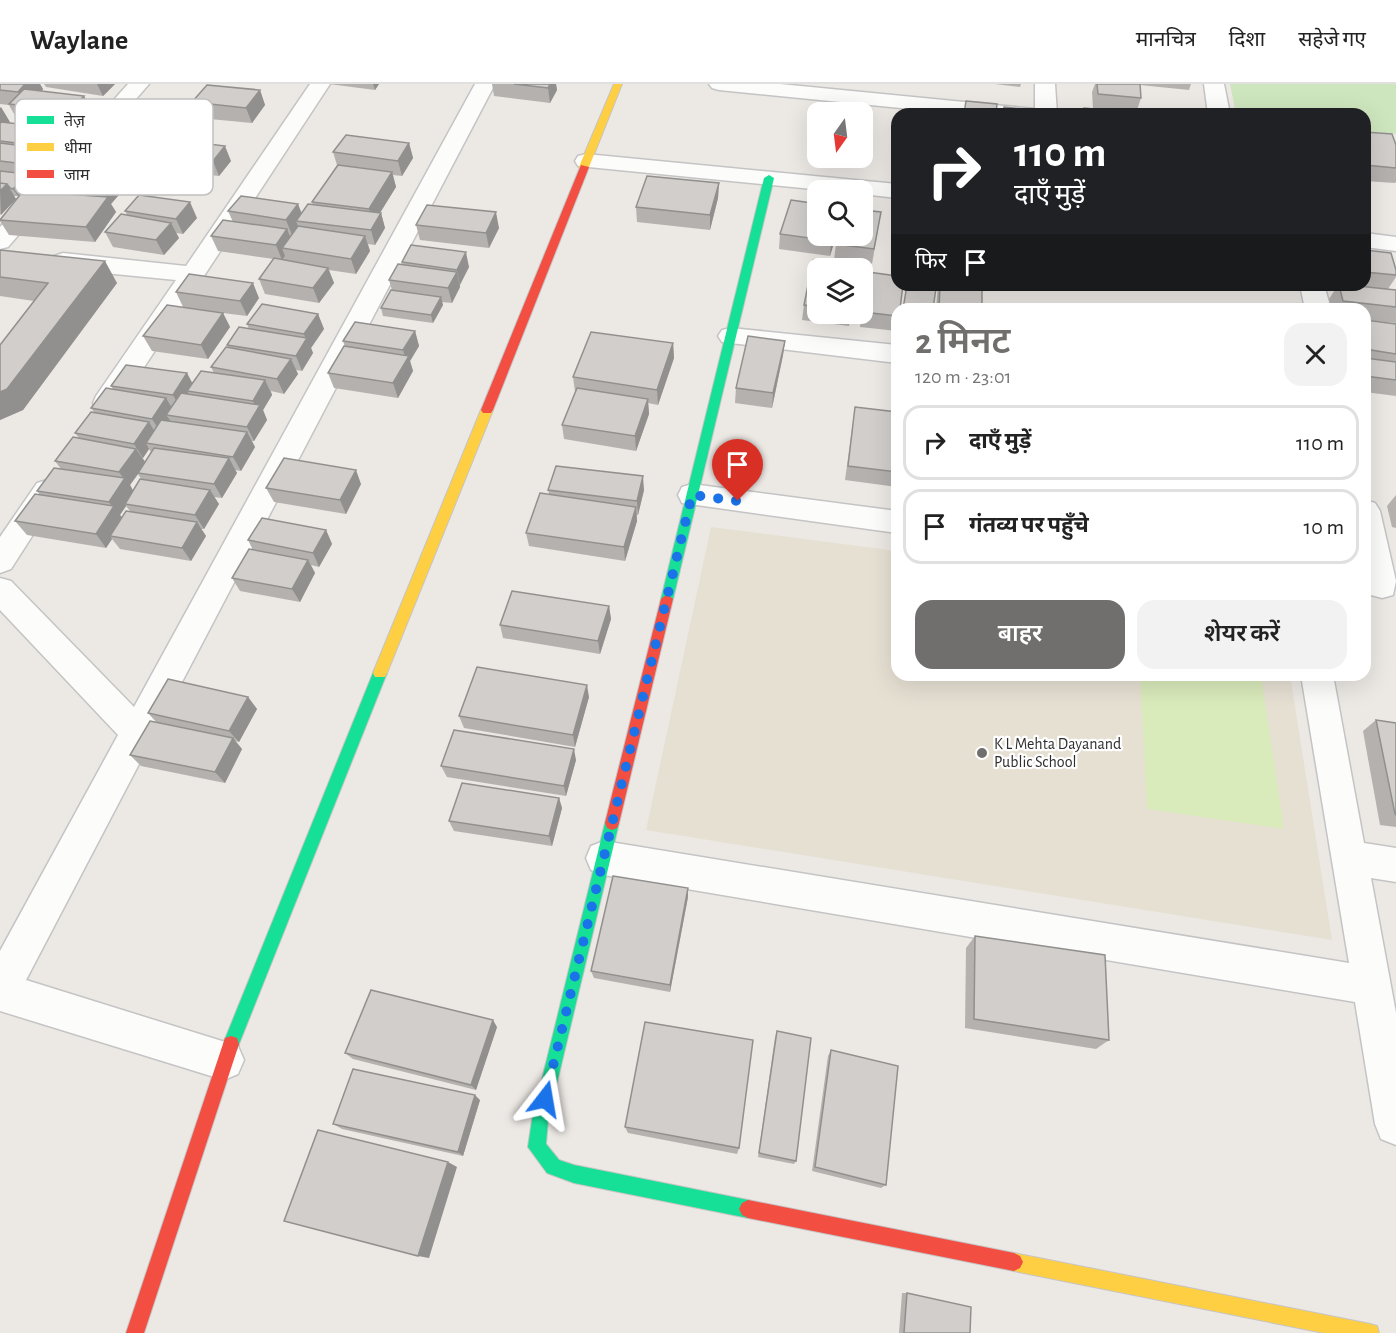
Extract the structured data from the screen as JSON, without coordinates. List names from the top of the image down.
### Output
{
  "places": ["K L Mehta Dayanand Public School"],
  "legend": ["तेज़", "धीमा", "जाम"],
  "north": "bottom",
  "page": {
    "header": "Waylane",
    "nav": ["मानचित्र", "दिशा", "सहेजे गए"],
    "turn": ["110 m", "दाएँ मुड़ें"],
    "then": "फिर",
    "heading": ["2 मिनट", "120 m · 23:01"],
    "list": [
      {
        "name": "दाएँ मुड़ें",
        "value": "110 m"
      },
      {
        "name": "गंतव्य पर पहुँचे",
        "value": "10 m"
      }
    ],
    "buttons": ["बाहर", "शेयर करें"]
  }
}
